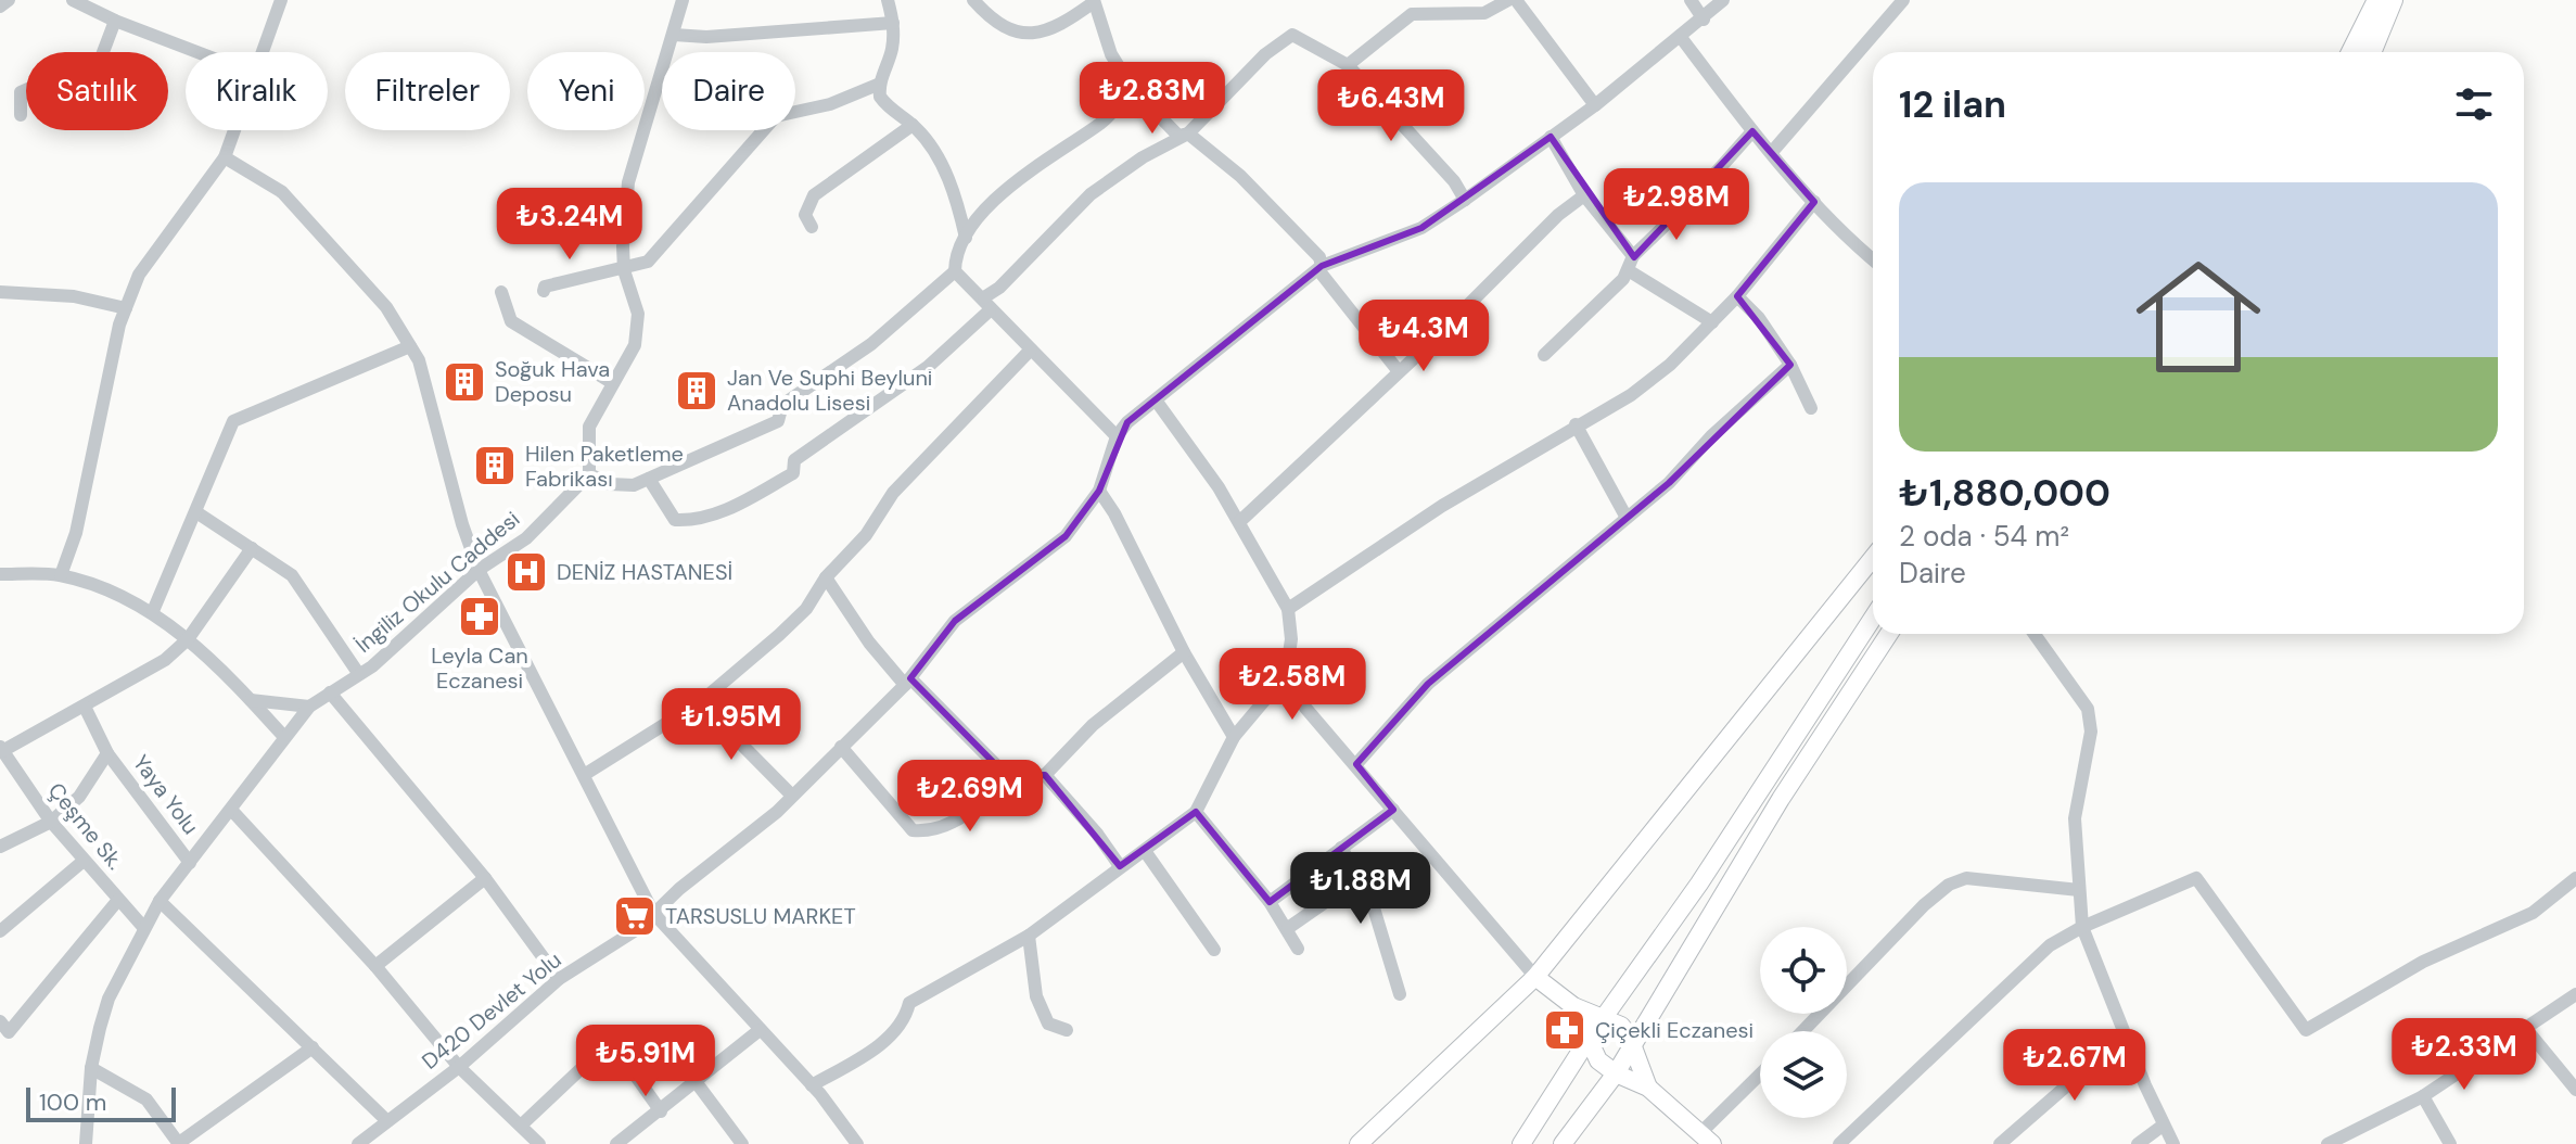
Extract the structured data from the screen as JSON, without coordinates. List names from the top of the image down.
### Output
{
  "streets": {
    "street": [
      "İngiliz Okulu Caddesi",
      "Yaya Yolu",
      "Çeşme Sk.",
      "D420 Devlet Yolu"
    ]
  },
  "crossings": [
    ["İngiliz Okulu Caddesi", "Yaya Yolu"],
    ["İngiliz Okulu Caddesi", "Çeşme Sk."]
  ],
  "places": {
    "building": ["Soğuk Hava Deposu", "Jan Ve Suphi Beyluni Anadolu Lisesi", "Hilen Paketleme Fabrikası"],
    "hospital": ["DENİZ HASTANESİ"],
    "pharmacy": ["Leyla Can Eczanesi", "Çiçekli Eczanesi"],
    "supermarket": ["TARSUSLU MARKET"]
  },
  "scale_bar": "100 m",
  "page": {
    "chip": [
      "Satılık",
      "Kiralık",
      "Filtreler",
      "Yeni",
      "Daire"
    ],
    "heading": "12 ilan",
    "price": [
      "₺2.83M",
      "₺6.43M",
      "₺2.98M",
      "₺3.24M",
      "₺4.3M",
      "₺2.58M",
      "₺1.95M",
      "₺2.69M",
      "₺1.88M",
      "₺2.33M",
      "₺5.91M",
      "₺2.67M"
    ],
    "list": [
      {
        "name": "₺1,880,000",
        "note": "2 oda · 54 m² · Daire"
      }
    ],
    "scale": "100 m"
  }
}
